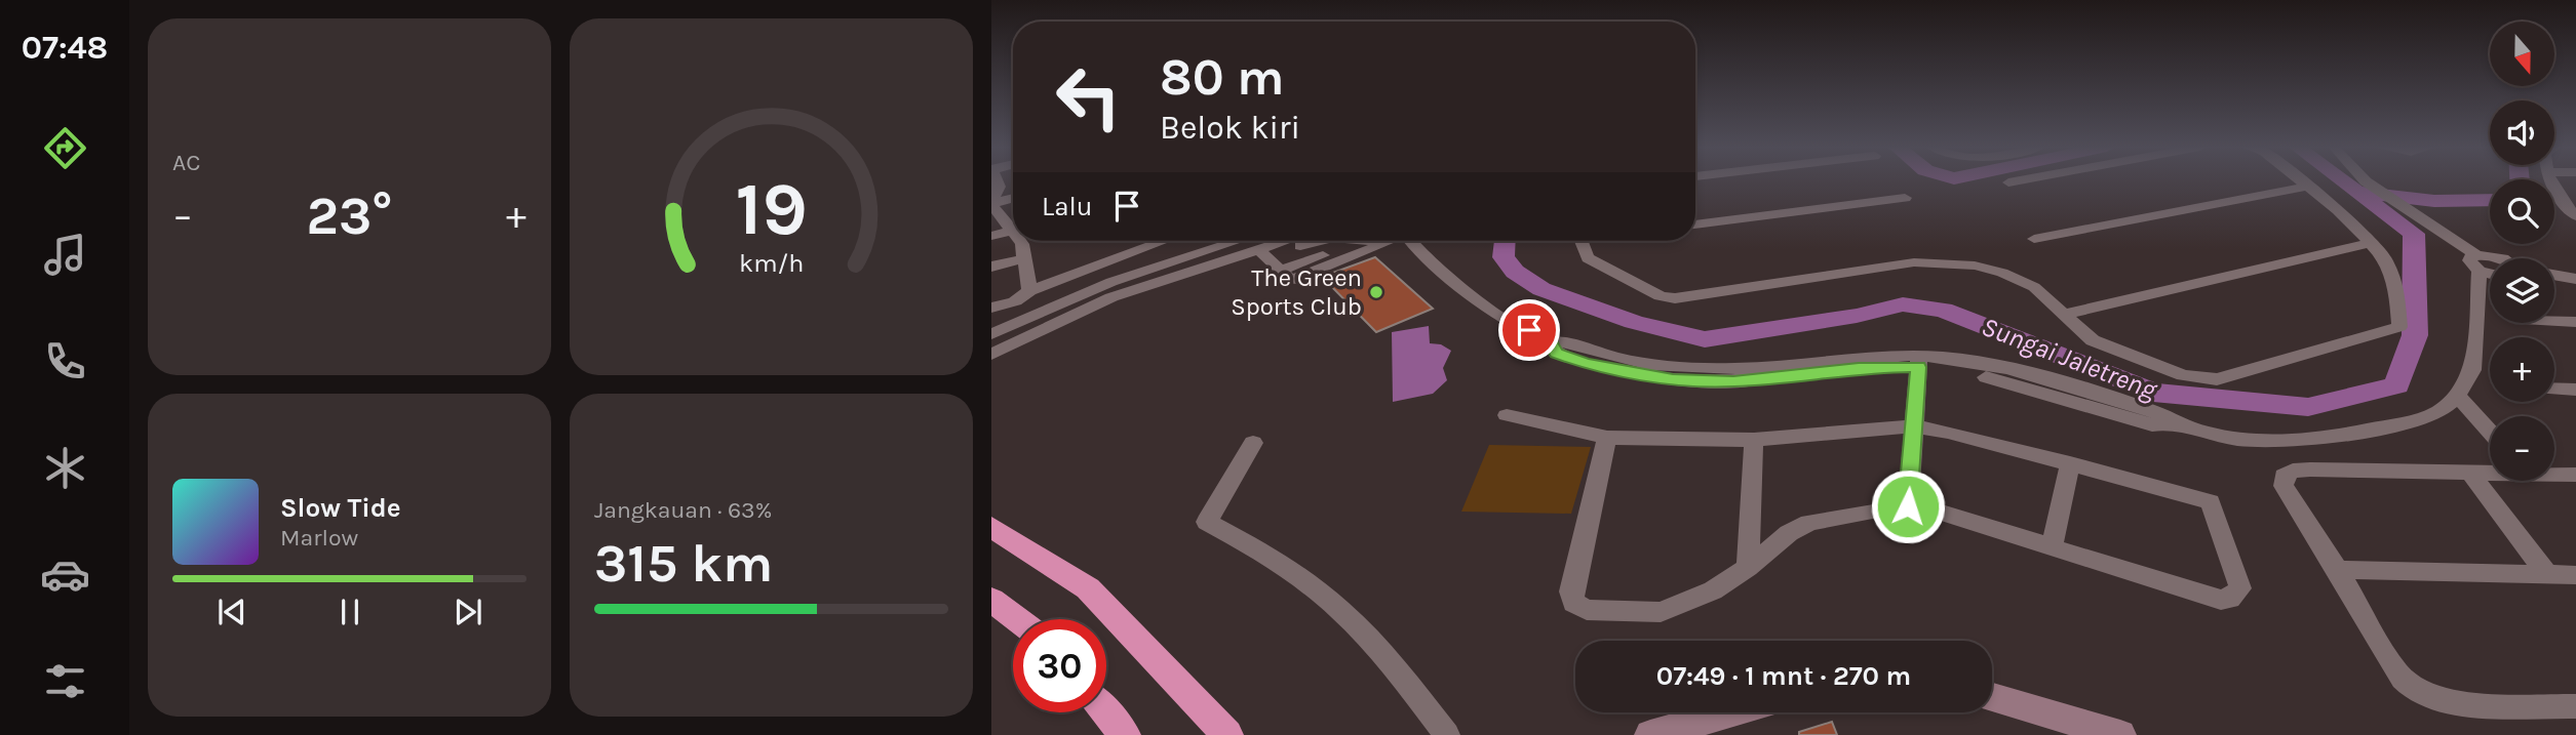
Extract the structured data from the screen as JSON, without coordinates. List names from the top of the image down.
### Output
{
  "water": ["Sungai Jaletreng"],
  "places": ["The Green Sports Club"],
  "north": "bottom",
  "page": {
    "tabs": "07:48",
    "tile": [
      "AC",
      ["Jangkauan · 63%", "315 km"]
    ],
    "map_buttons": ["+", "−"],
    "turn": ["80 m", "Belok kiri"],
    "then": "Lalu",
    "heat": ["−", "23°", "+"],
    "song": ["Slow Tide", "Marlow"],
    "limit": "30",
    "trip": "07:49 · 1 mnt · 270 m",
    "gauge": ["19", "km/h"]
  }
}
